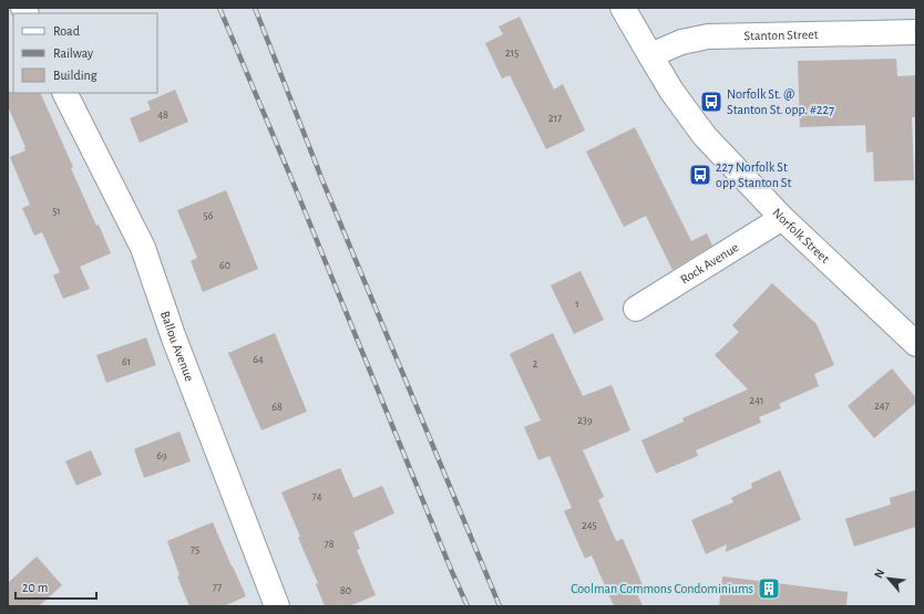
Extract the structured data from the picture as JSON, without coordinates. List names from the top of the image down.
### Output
{
  "streets": {
    "street": [
      "Stanton Street",
      "Norfolk Street",
      "Rock Avenue",
      "Ballou Avenue"
    ]
  },
  "crossings": [
    ["Stanton Street", "Norfolk Street"],
    ["Norfolk Street", "Rock Avenue"]
  ],
  "places": {
    "bus stop": ["Norfolk St. @ Stanton St. opp. #227", "227 Norfolk St opp Stanton St"],
    "building": ["Coolman Commons Condominiums"]
  },
  "house_numbers": [
    "215",
    "48",
    "217",
    "51",
    "56",
    "60",
    "1",
    "64",
    "61",
    "2",
    "241",
    "247",
    "68",
    "239",
    "69",
    "74",
    "245",
    "78",
    "75",
    "77",
    "80"
  ],
  "legend": ["Road", "Railway", "Building"],
  "scale_bar": "20 m",
  "north": "top left"
}
